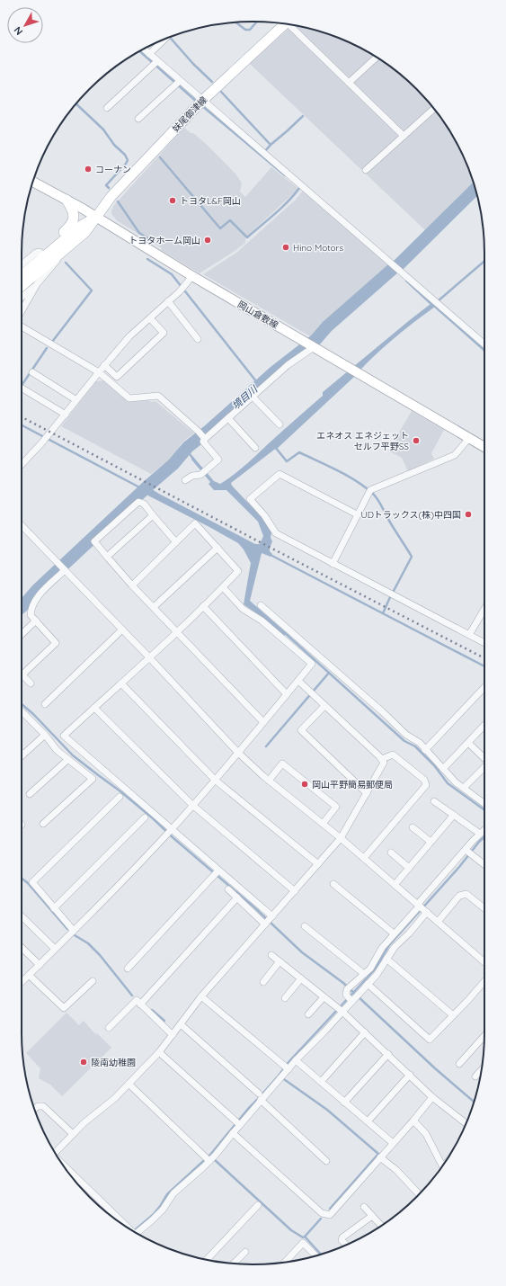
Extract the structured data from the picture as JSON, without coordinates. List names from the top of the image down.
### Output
{
  "streets": {
    "main road": ["妹尾御津線", "岡山倉敷線"]
  },
  "crossings": [
    ["妹尾御津線", "岡山倉敷線"]
  ],
  "water": ["境目川"],
  "places": [
    "コーナン",
    "トヨタL&F岡山",
    "トヨタホーム岡山",
    "Hino Motors",
    "エネオス エネジェット セルフ平野SS",
    "UDトラックス(株)中四国",
    "岡山平野簡易郵便局",
    "陵南幼稚園"
  ],
  "north": "bottom left"
}
